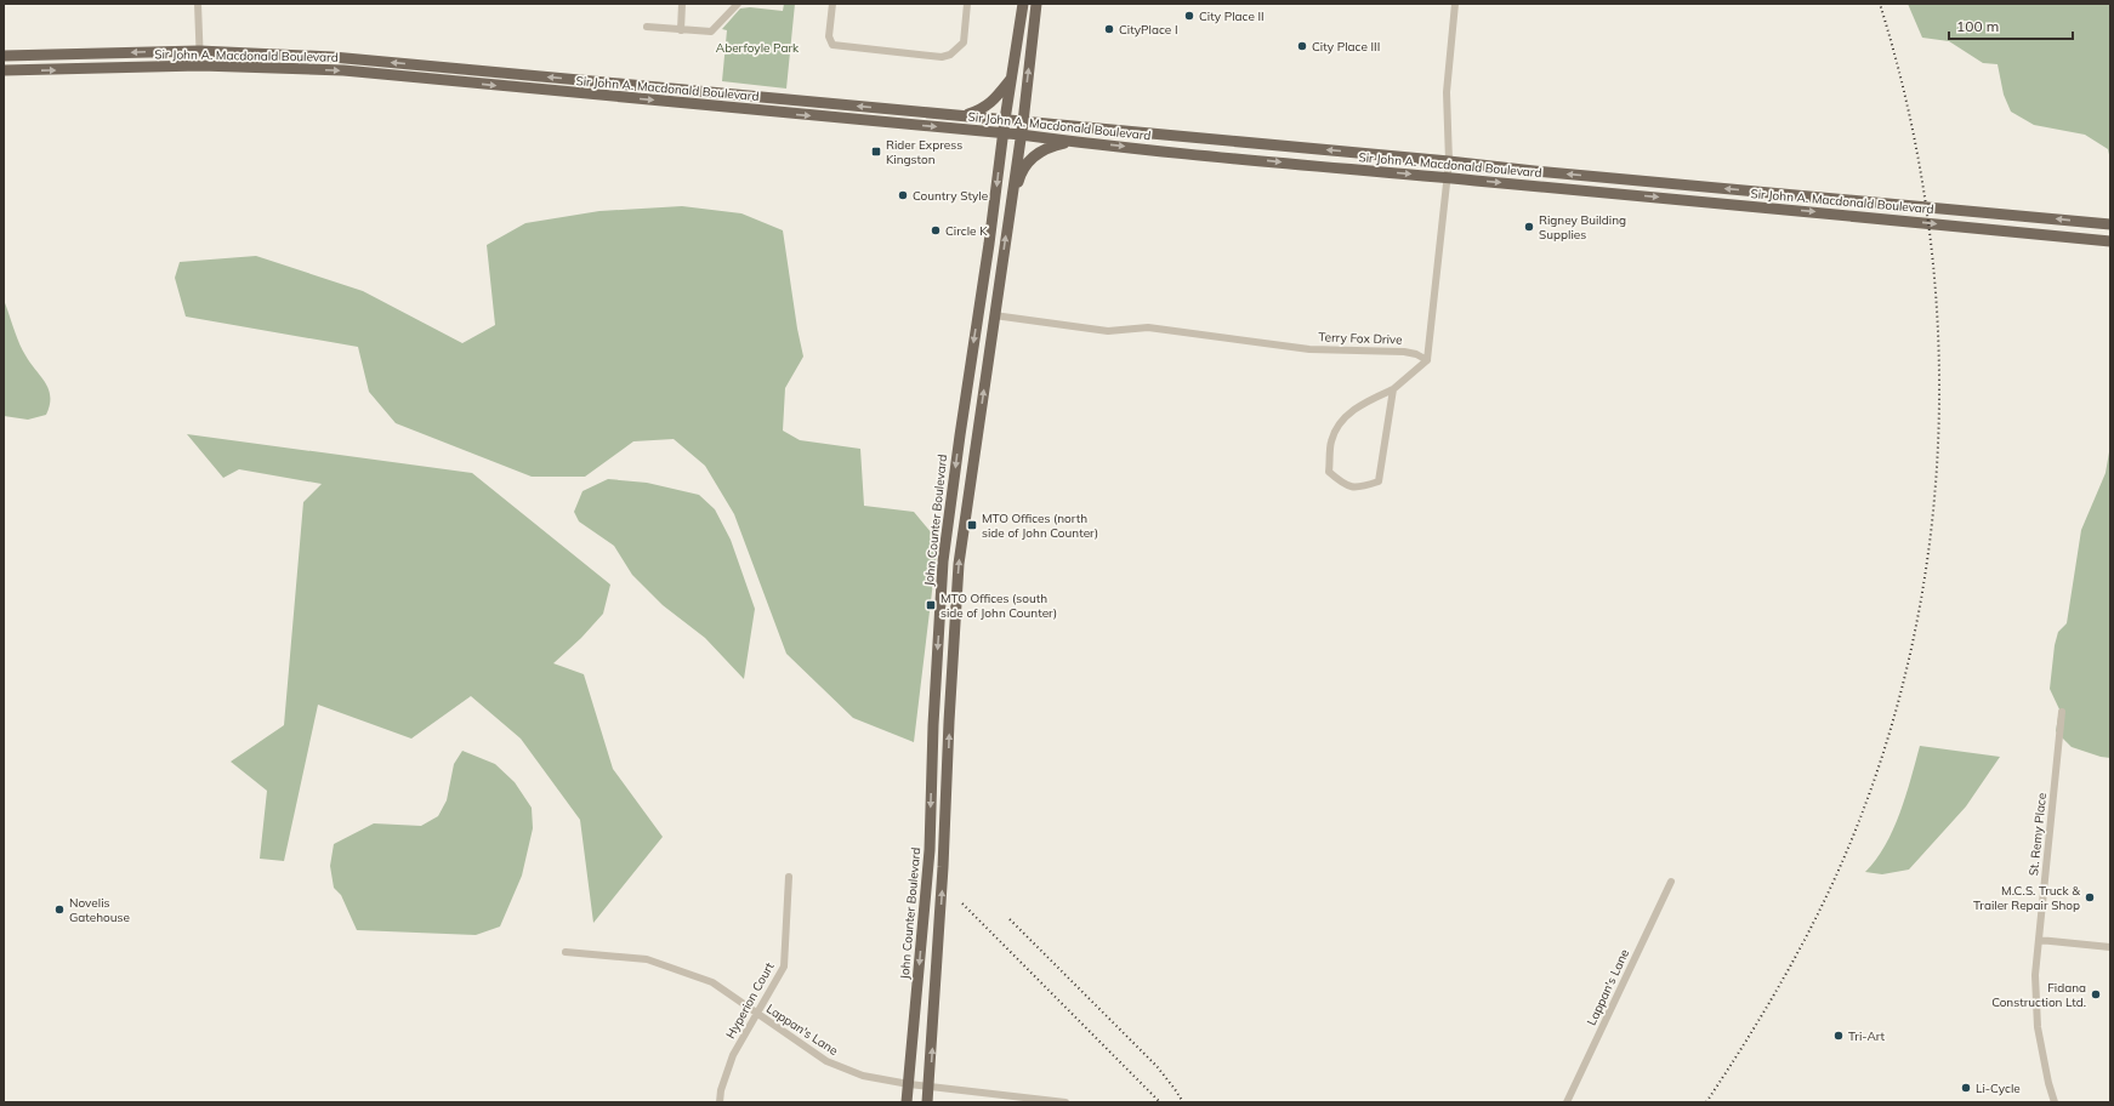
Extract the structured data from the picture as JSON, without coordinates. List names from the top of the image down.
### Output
{
  "streets": {
    "main road": ["Sir John A. Macdonald Boulevard", "John Counter Boulevard"],
    "street": [
      "Terry Fox Drive",
      "St. Remy Place",
      "Lappan's Lane",
      "Hyperion Court"
    ]
  },
  "crossings": [
    ["Sir John A. Macdonald Boulevard", "John Counter Boulevard"],
    ["John Counter Boulevard", "Lappan's Lane"],
    ["Lappan's Lane", "Hyperion Court"]
  ],
  "parks": ["Aberfoyle Park"],
  "places": {
    "other": [
      "City Place II",
      "CityPlace I",
      "City Place III",
      "Country Style",
      "Rigney Building Supplies",
      "Circle K",
      "M.C.S. Truck & Trailer Repair Shop",
      "Novelis Gatehouse",
      "Fidana Construction Ltd.",
      "Tri-Art",
      "Li-Cycle"
    ],
    "transit": ["Rider Express Kingston", "MTO Offices (north side of John Counter)", "MTO Offices (south side of John Counter)"]
  },
  "scale_bar": "100 m"
}
